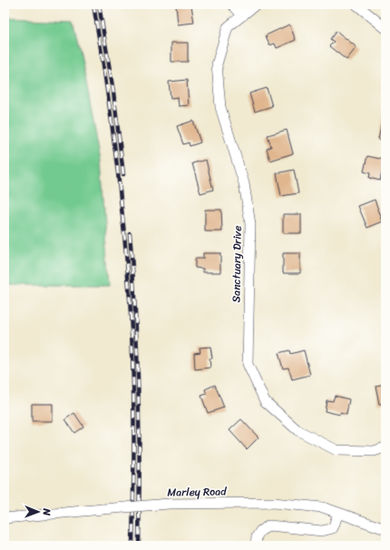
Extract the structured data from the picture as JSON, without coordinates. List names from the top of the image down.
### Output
{
  "streets": {
    "street": ["Sanctuary Drive", "Marley Road"]
  },
  "north": "right"
}
